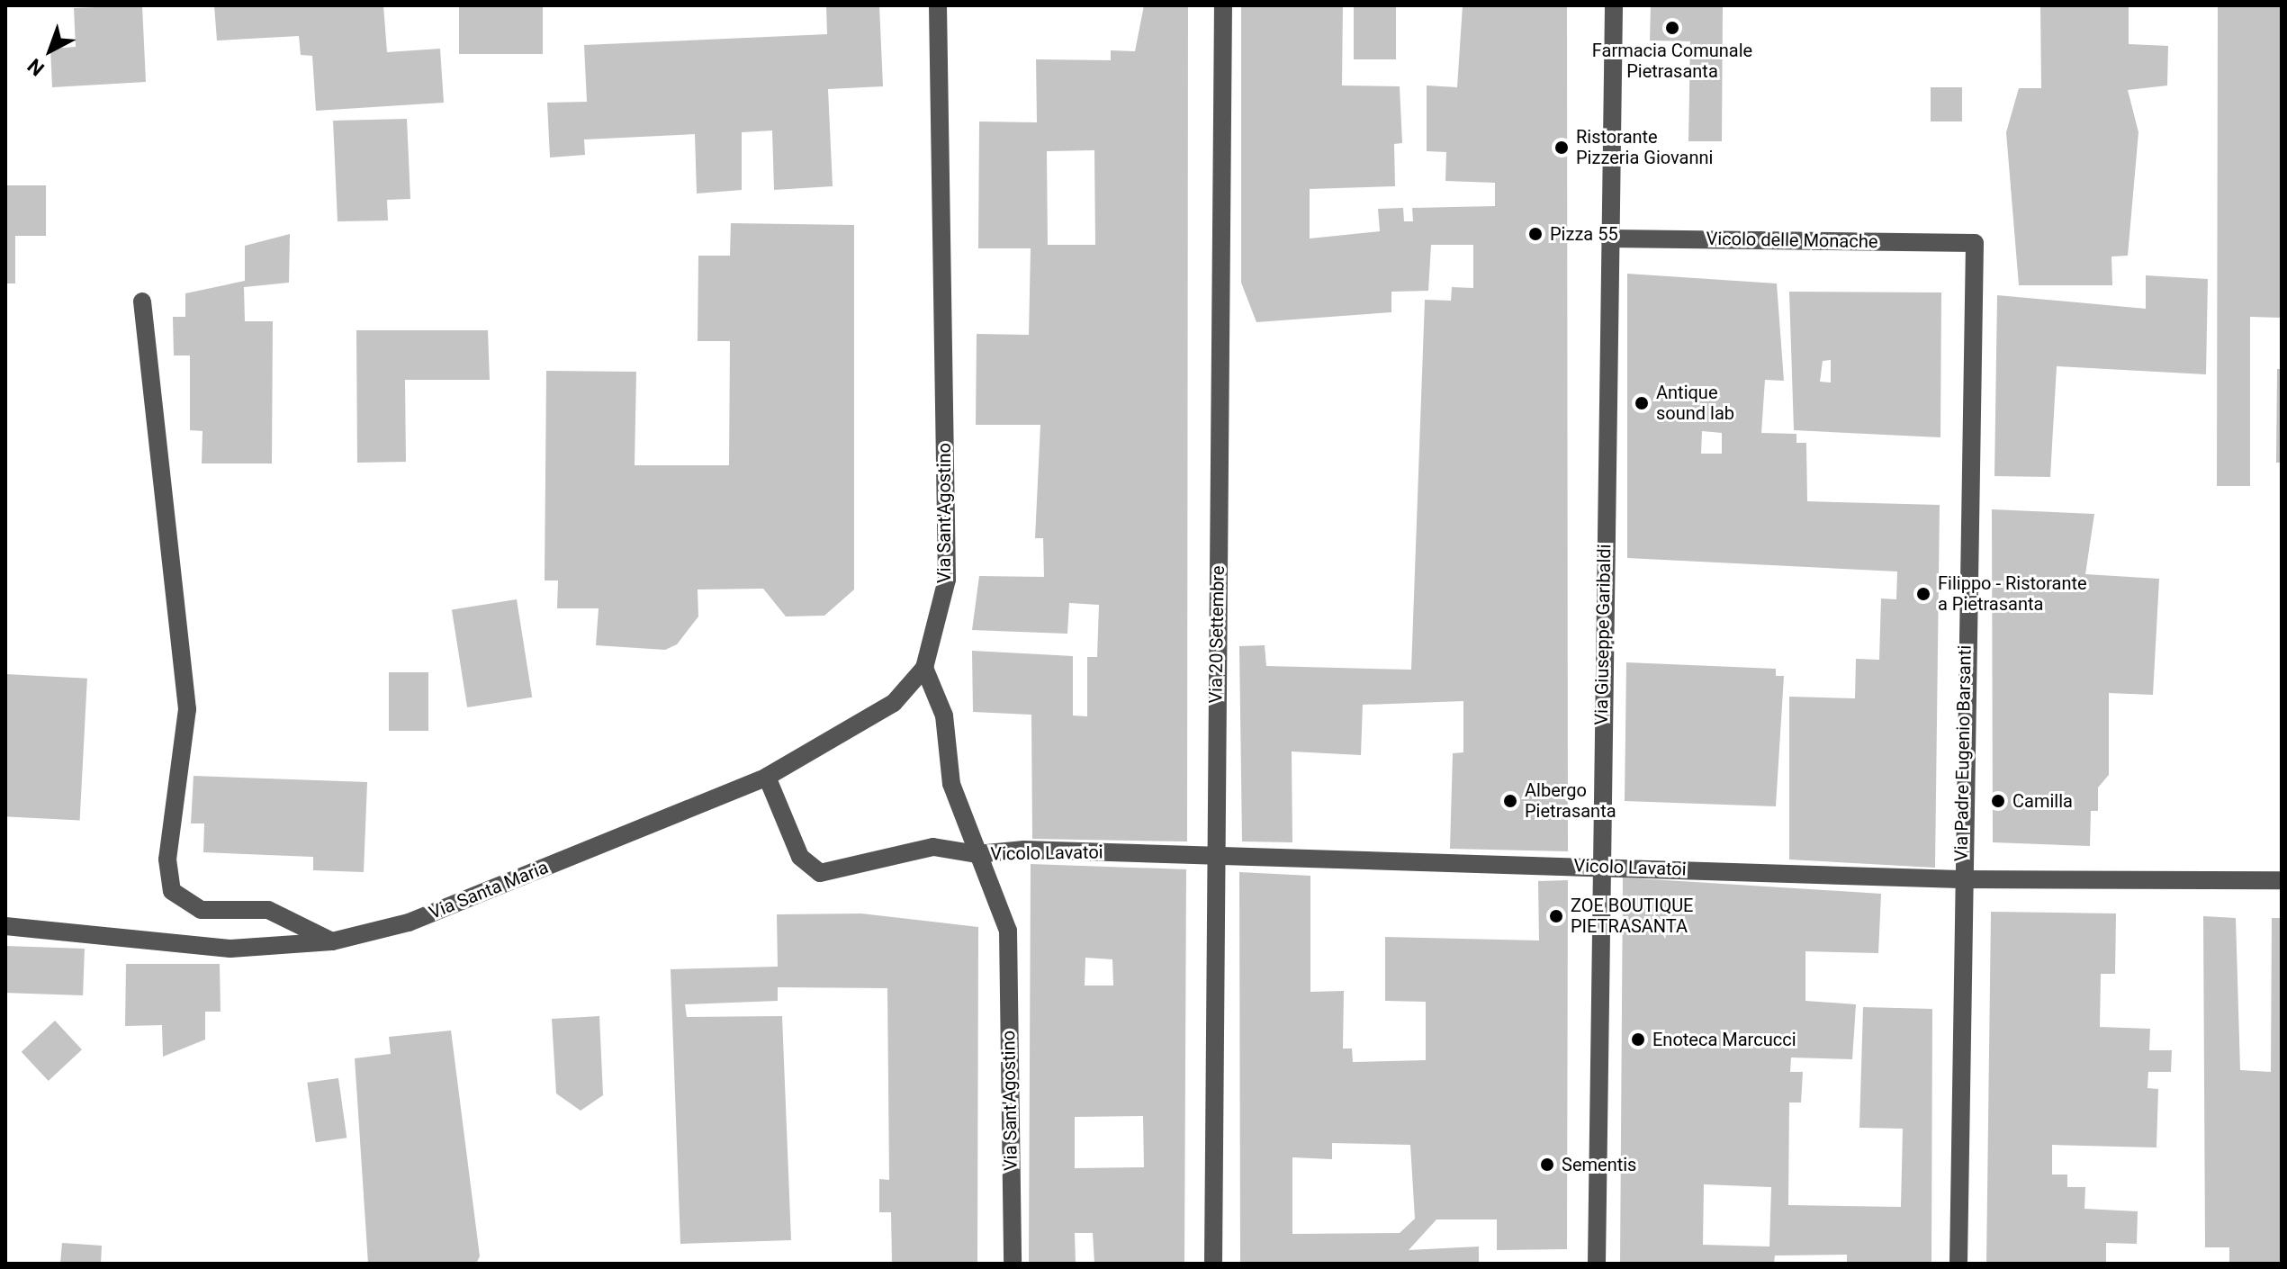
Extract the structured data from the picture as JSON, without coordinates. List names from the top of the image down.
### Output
{
  "streets": {
    "street": [
      "Vicolo delle Monache",
      "Via Sant'Agostino",
      "Via 20 Settembre",
      "Via Giuseppe Garibaldi",
      "Via Padre Eugenio Barsanti",
      "Vicolo Lavatoi",
      "Via Santa Maria"
    ]
  },
  "crossings": [
    ["Vicolo delle Monache", "Via Giuseppe Garibaldi"],
    ["Vicolo delle Monache", "Via Padre Eugenio Barsanti"],
    ["Via Sant'Agostino", "Vicolo Lavatoi"],
    ["Via Sant'Agostino", "Via Santa Maria"],
    ["Via 20 Settembre", "Vicolo Lavatoi"],
    ["Via Giuseppe Garibaldi", "Vicolo Lavatoi"],
    ["Via Padre Eugenio Barsanti", "Vicolo Lavatoi"],
    ["Vicolo Lavatoi", "Via Santa Maria"]
  ],
  "places": [
    "Farmacia Comunale Pietrasanta",
    "Ristorante Pizzeria Giovanni",
    "Pizza 55",
    "Antique sound lab",
    "Filippo - Ristorante a Pietrasanta",
    "Albergo Pietrasanta",
    "Camilla",
    "ZOE BOUTIQUE PIETRASANTA",
    "Enoteca Marcucci",
    "Sementis"
  ],
  "north": "bottom left"
}
